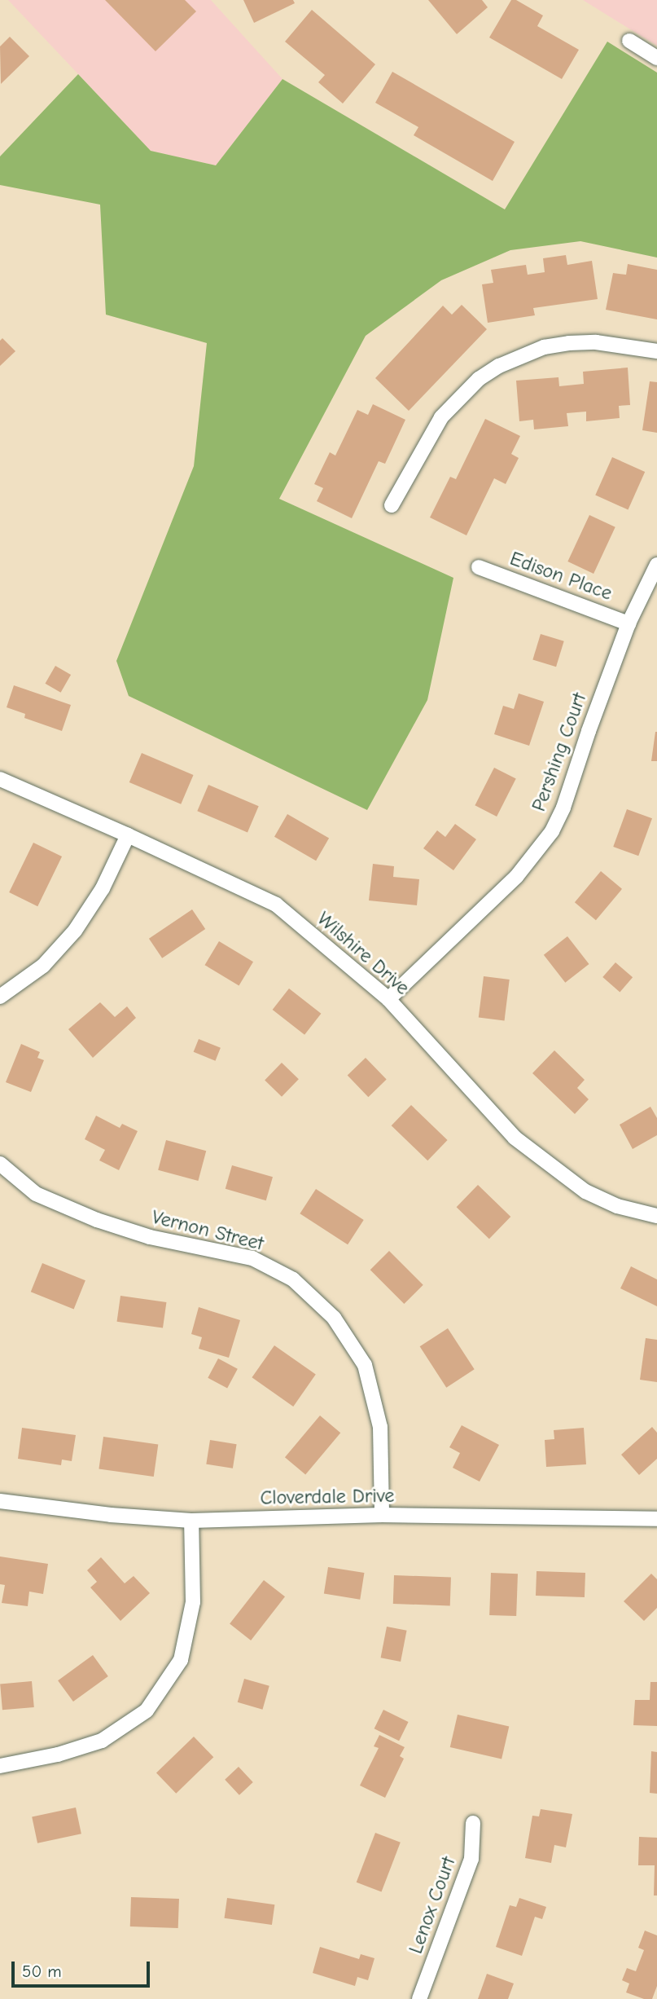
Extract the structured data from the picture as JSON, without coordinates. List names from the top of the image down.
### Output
{
  "streets": {
    "street": [
      "Edison Place",
      "Pershing Court",
      "Wilshire Drive",
      "Vernon Street",
      "Cloverdale Drive",
      "Lenox Court"
    ]
  },
  "crossings": [
    ["Edison Place", "Pershing Court"],
    ["Pershing Court", "Wilshire Drive"],
    ["Vernon Street", "Cloverdale Drive"]
  ],
  "scale_bar": "50 m"
}
